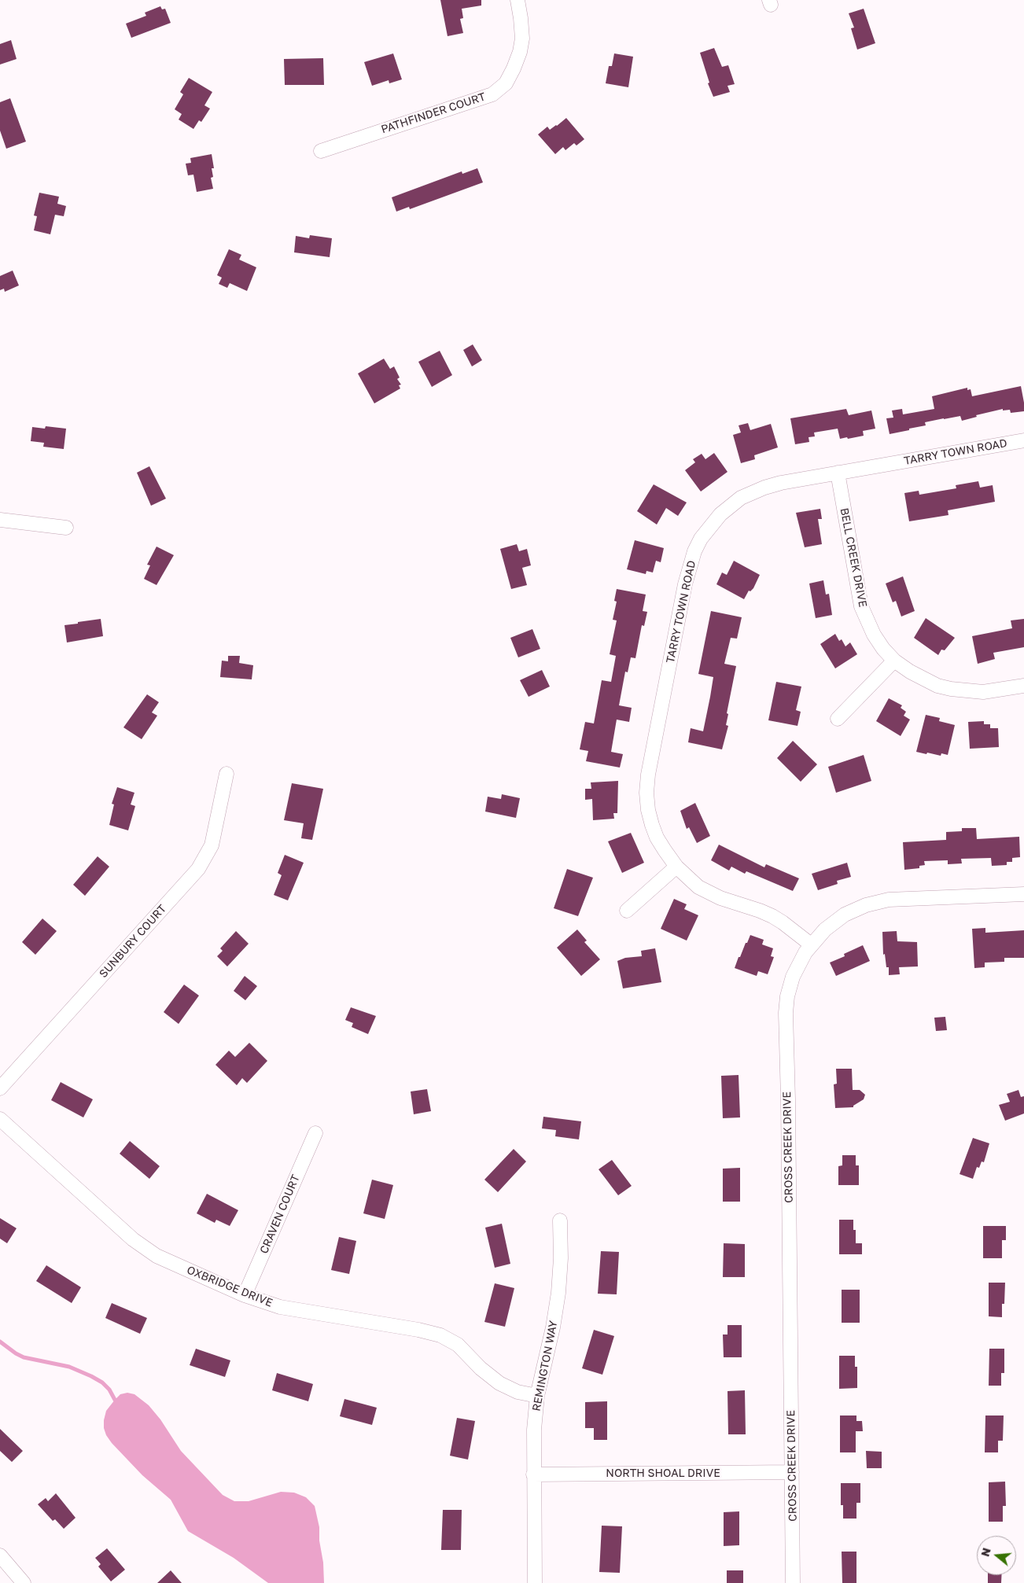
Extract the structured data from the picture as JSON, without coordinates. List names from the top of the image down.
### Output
{
  "streets": {
    "street": [
      "PATHFINDER COURT",
      "TARRY TOWN ROAD",
      "BELL CREEK DRIVE",
      "SUNBURY COURT",
      "CROSS CREEK DRIVE",
      "CRAVEN COURT",
      "OXBRIDGE DRIVE",
      "REMINGTON WAY",
      "NORTH SHOAL DRIVE"
    ]
  },
  "crossings": [
    ["TARRY TOWN ROAD", "BELL CREEK DRIVE"],
    ["TARRY TOWN ROAD", "CROSS CREEK DRIVE"],
    ["CROSS CREEK DRIVE", "NORTH SHOAL DRIVE"],
    ["CRAVEN COURT", "OXBRIDGE DRIVE"],
    ["OXBRIDGE DRIVE", "REMINGTON WAY"],
    ["REMINGTON WAY", "NORTH SHOAL DRIVE"]
  ],
  "north": "left"
}
